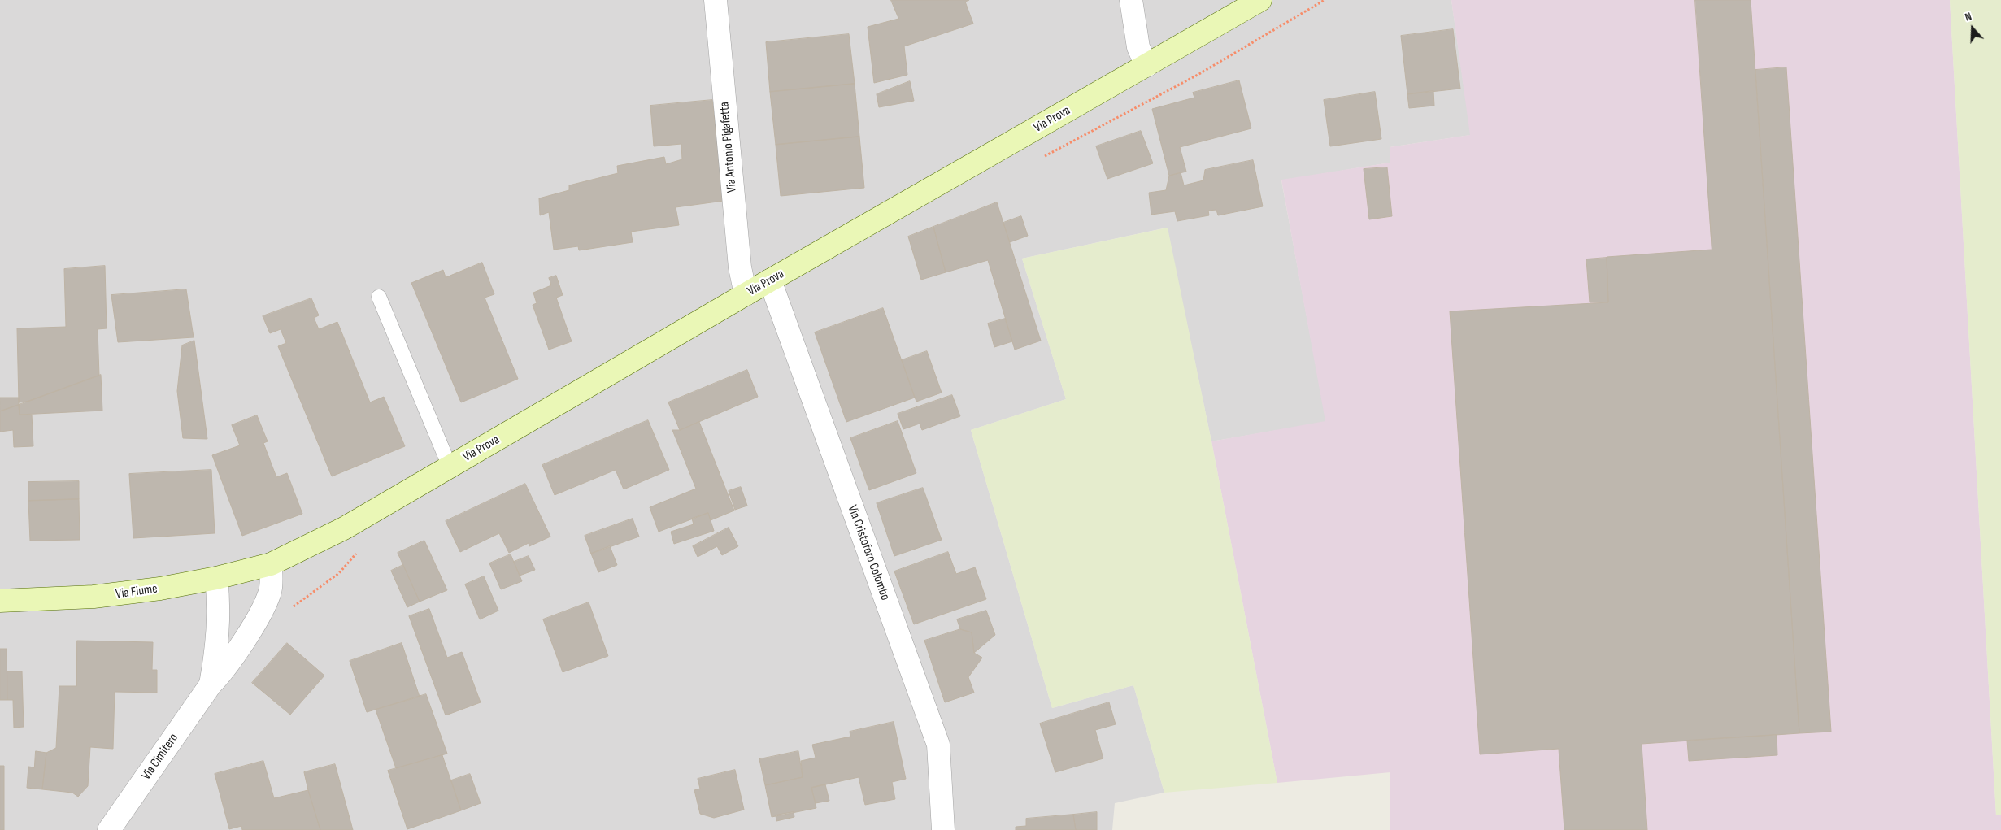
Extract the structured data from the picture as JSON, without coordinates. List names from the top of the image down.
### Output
{
  "streets": {
    "main road": ["Via Prova", "Via Fiume"],
    "street": ["Via Antonio Pigafetta", "Via Cristoforo Colombo", "Via Cimitero"]
  },
  "crossings": [
    ["Via Prova", "Via Antonio Pigafetta"],
    ["Via Prova", "Via Cristoforo Colombo"],
    ["Via Prova", "Via Fiume"],
    ["Via Prova", "Via Cimitero"],
    ["Via Fiume", "Via Cimitero"]
  ],
  "north": "top"
}
